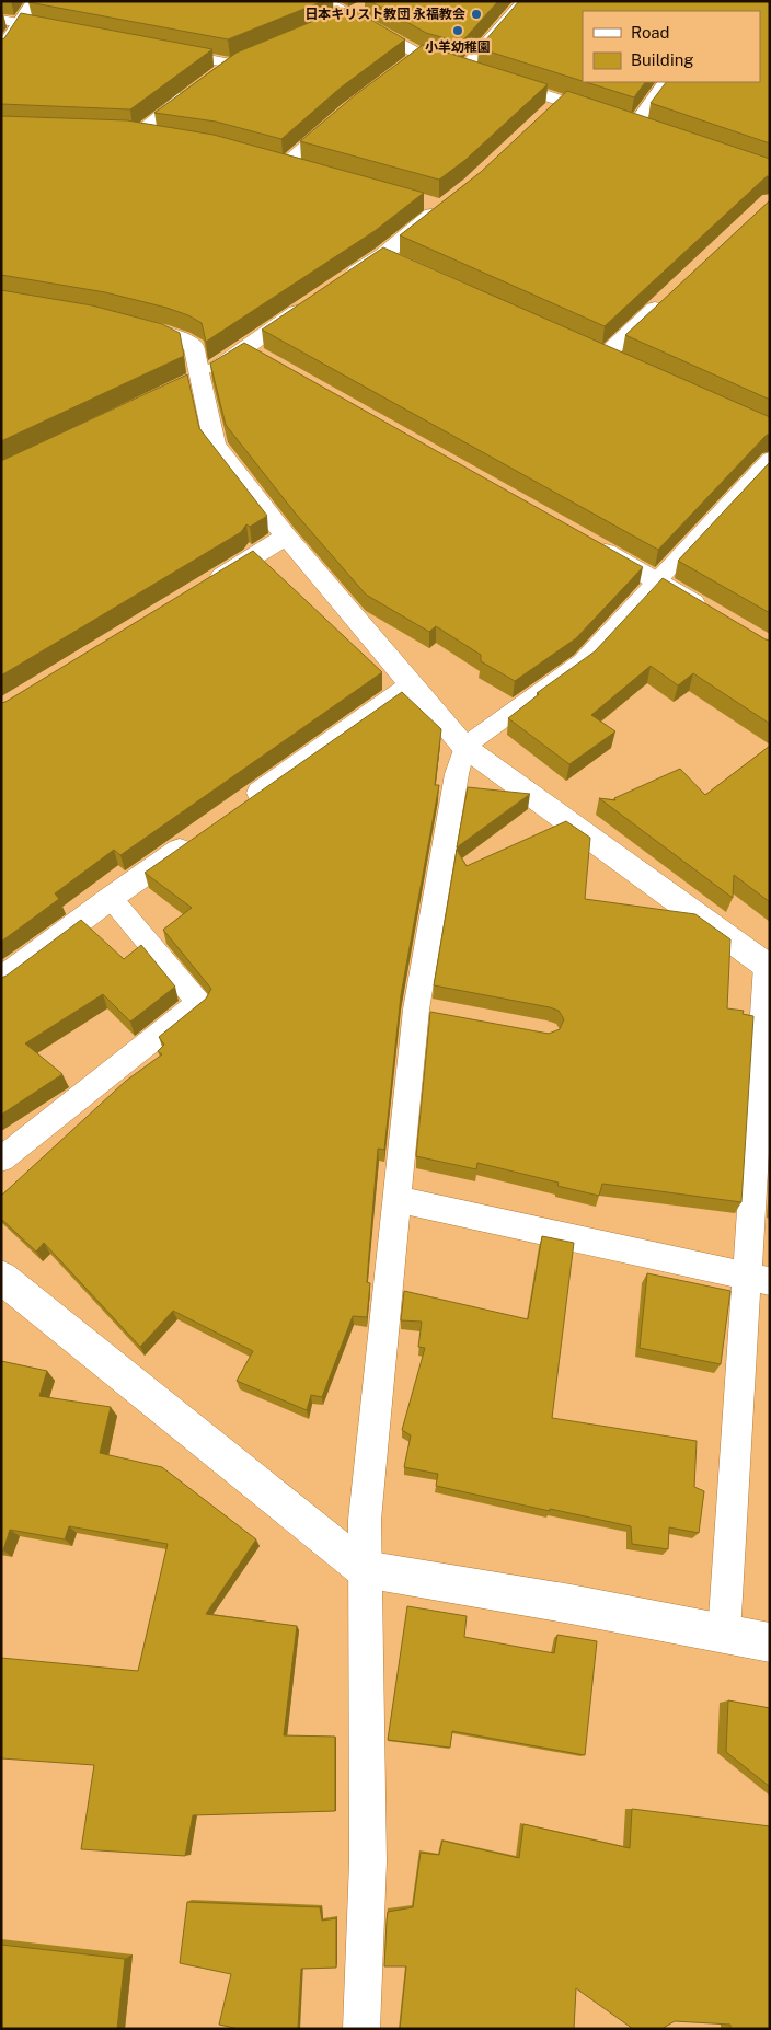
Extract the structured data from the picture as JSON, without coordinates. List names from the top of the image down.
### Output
{
  "places": ["日本キリスト教団 永福教会", "小羊幼稚園"],
  "legend": ["Road", "Building"]
}
